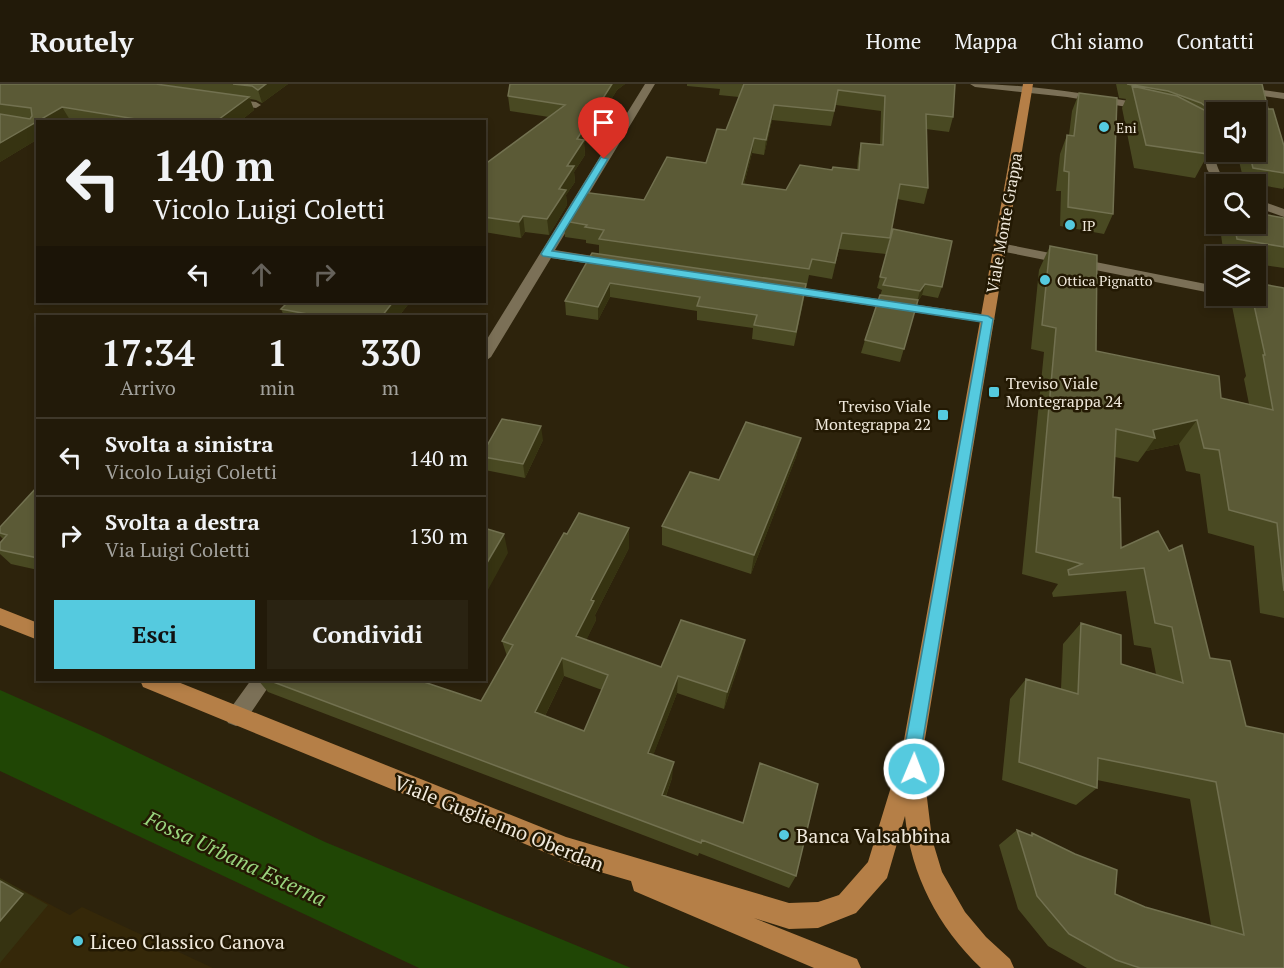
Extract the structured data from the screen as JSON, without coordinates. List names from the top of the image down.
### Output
{
  "streets": {
    "main road": ["Viale Monte Grappa", "Viale Guglielmo Oberdan"]
  },
  "crossings": [
    ["Viale Monte Grappa", "Viale Guglielmo Oberdan"]
  ],
  "water": ["Fossa Urbana Esterna"],
  "places": {
    "other": [
      "Eni",
      "IP",
      "Ottica Pignatto",
      "Banca Valsabbina",
      "Liceo Classico Canova"
    ],
    "transit": ["Treviso Viale Montegrappa 24", "Treviso Viale Montegrappa 22"]
  },
  "page": {
    "header": "Routely",
    "nav": [
      "Home",
      "Mappa",
      "Chi siamo",
      "Contatti"
    ],
    "turn": ["140 m", "Vicolo Luigi Coletti"],
    "eta": [
      "17:34",
      "Arrivo",
      "1",
      "min",
      "330",
      "m"
    ],
    "list": [
      {
        "name": "Svolta a sinistra",
        "note": "Vicolo Luigi Coletti",
        "value": "140 m"
      },
      {
        "name": "Svolta a destra",
        "note": "Via Luigi Coletti",
        "value": "130 m"
      }
    ],
    "buttons": ["Esci", "Condividi"]
  }
}
